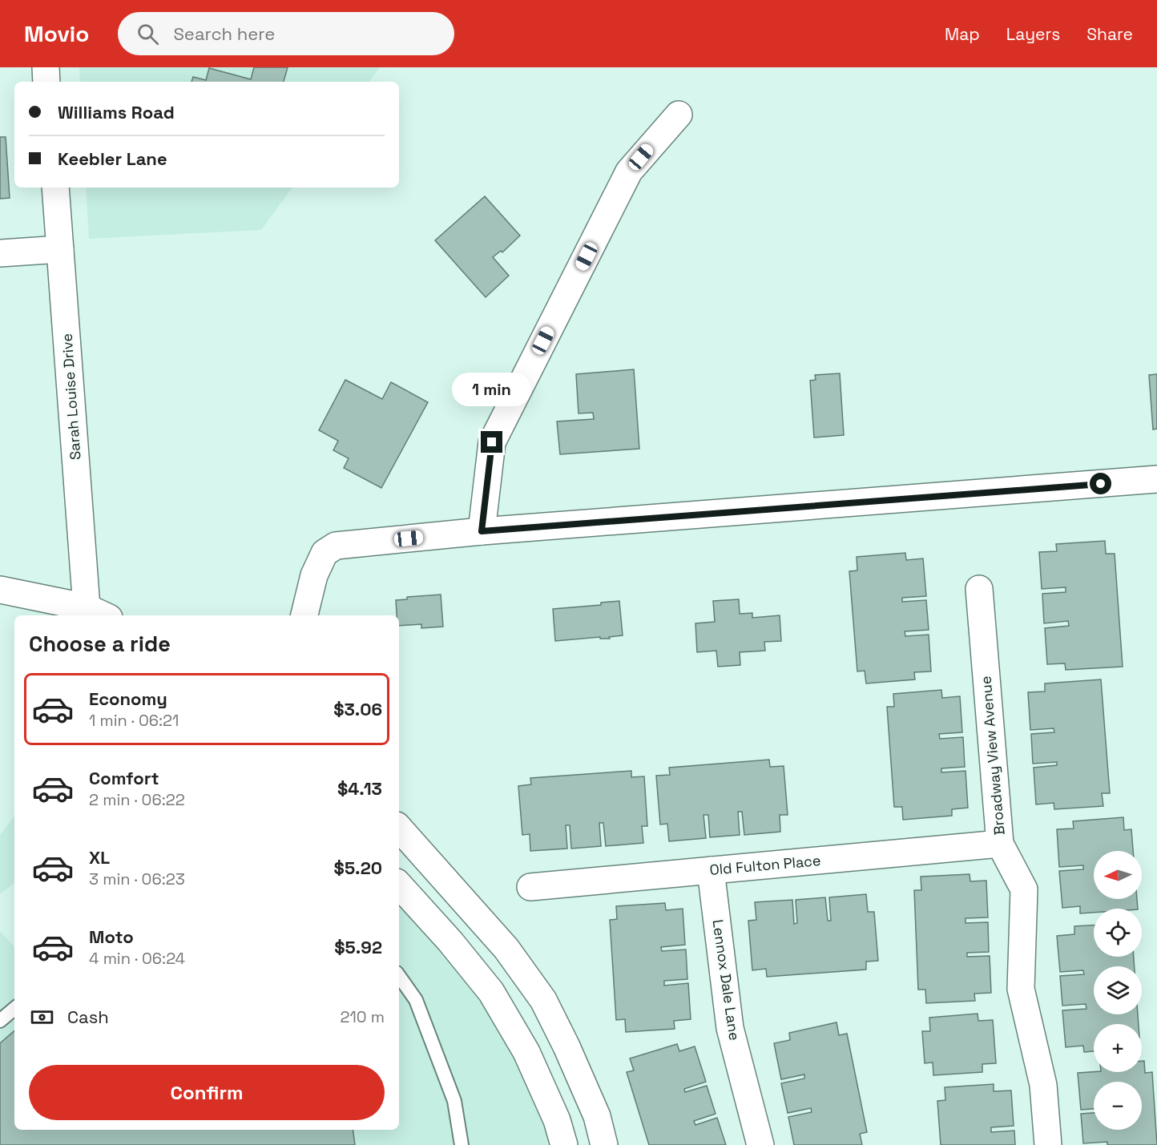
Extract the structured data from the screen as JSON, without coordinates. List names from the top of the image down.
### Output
{
  "streets": {
    "street": [
      "Sarah Louise Drive",
      "Broadway View Avenue",
      "Old Fulton Place",
      "Lennox Dale Lane"
    ]
  },
  "crossings": [
    ["Broadway View Avenue", "Old Fulton Place"],
    ["Old Fulton Place", "Lennox Dale Lane"]
  ],
  "north": "left",
  "page": {
    "header": "Movio",
    "search": "Search here",
    "nav": ["Map", "Layers", "Share"],
    "banner": ["Williams Road", "Keebler Lane"],
    "bubble": "1 min",
    "heading": "Choose a ride",
    "list": [
      {
        "name": "Economy",
        "note": "1 min · 06:21",
        "value": "$3.06"
      },
      {
        "name": "Comfort",
        "note": "2 min · 06:22",
        "value": "$4.13"
      },
      {
        "name": "XL",
        "note": "3 min · 06:23",
        "value": "$5.20"
      },
      {
        "name": "Moto",
        "note": "4 min · 06:24",
        "value": "$5.92"
      }
    ],
    "map_buttons": ["+", "−"],
    "pay": ["Cash", "210 m"],
    "buttons": "Confirm"
  }
}
